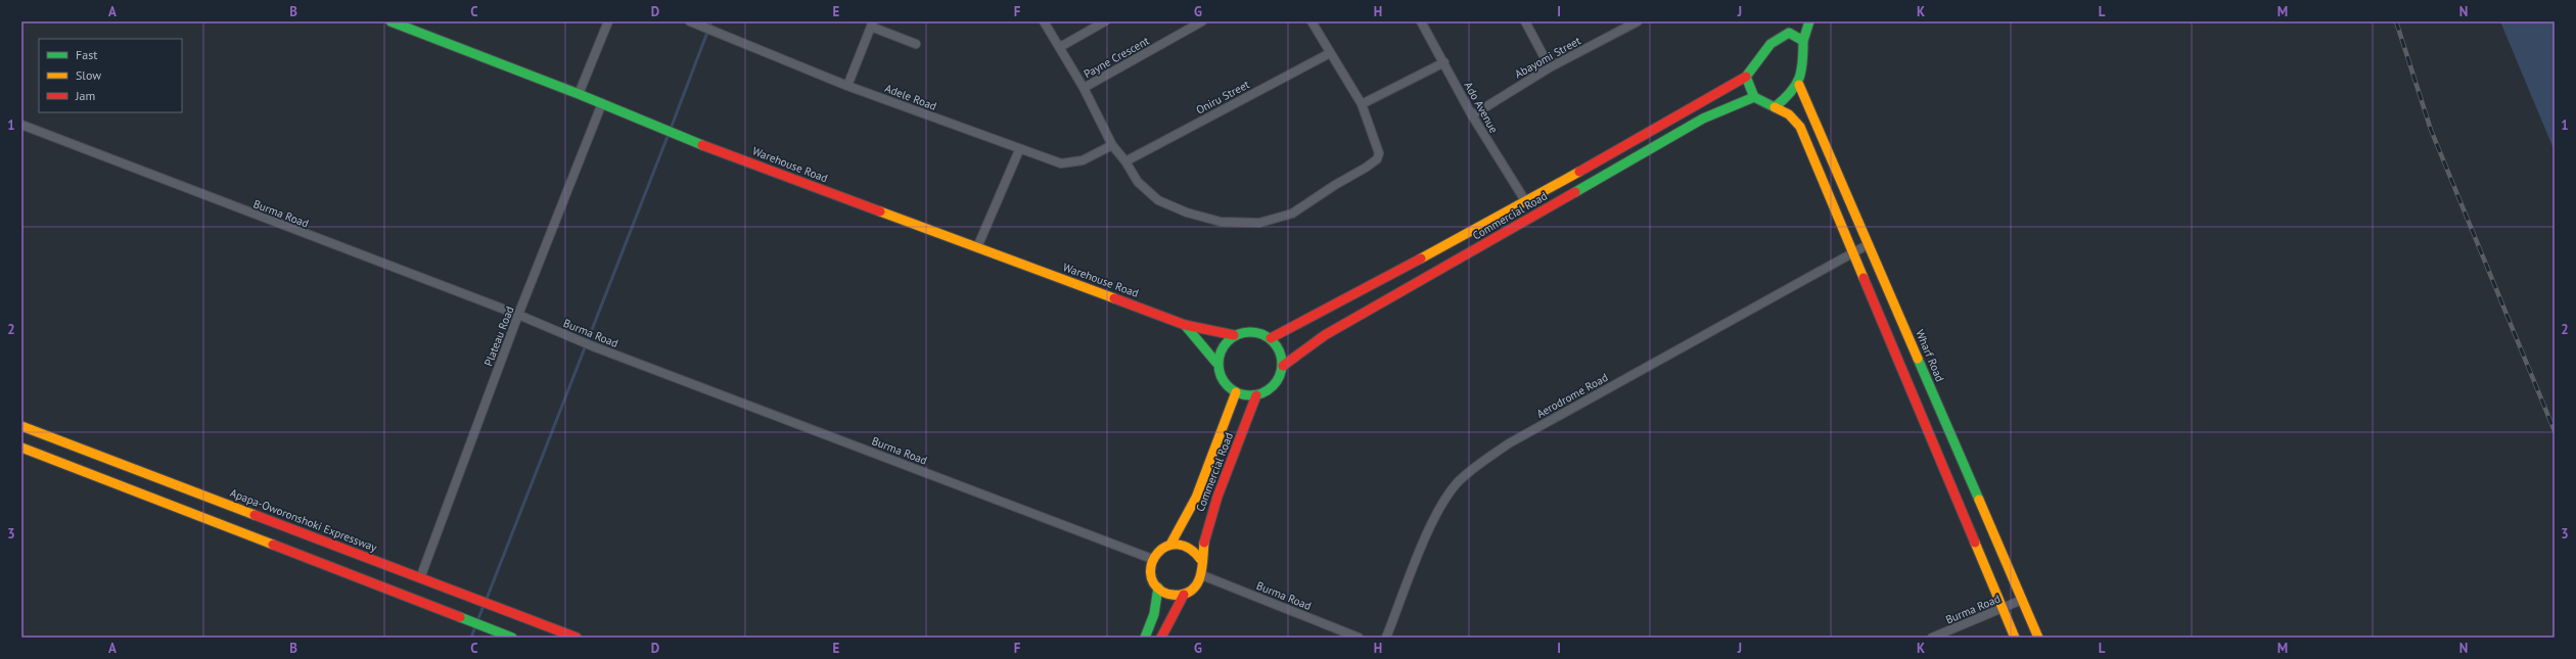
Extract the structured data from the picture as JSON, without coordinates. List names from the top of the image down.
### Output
{
  "streets": {
    "main road": [
      "Warehouse Road",
      "Commercial Road",
      "Wharf Road",
      "Apapa-Oworonshoki Expressway"
    ],
    "street": [
      "Payne Crescent",
      "Abayomi Street",
      "Adele Road",
      "Oniru Street",
      "Ado Avenue",
      "Burma Road",
      "Plateau Road",
      "Aerodrome Road"
    ]
  },
  "crossings": [
    ["Abayomi Street", "Ado Avenue"],
    ["Ado Avenue", "Commercial Road"],
    ["Warehouse Road", "Commercial Road"],
    ["Warehouse Road", "Plateau Road"],
    ["Burma Road", "Commercial Road"],
    ["Burma Road", "Plateau Road"],
    ["Burma Road", "Wharf Road"],
    ["Plateau Road", "Apapa-Oworonshoki Expressway"],
    ["Wharf Road", "Aerodrome Road"]
  ],
  "legend": ["Fast", "Slow", "Jam"],
  "grid": {
    "columns": [
      "A",
      "B",
      "C",
      "D",
      "E",
      "F",
      "G",
      "H",
      "I",
      "J",
      "K",
      "L",
      "M",
      "N"
    ],
    "rows": ["1", "2", "3"]
  }
}
